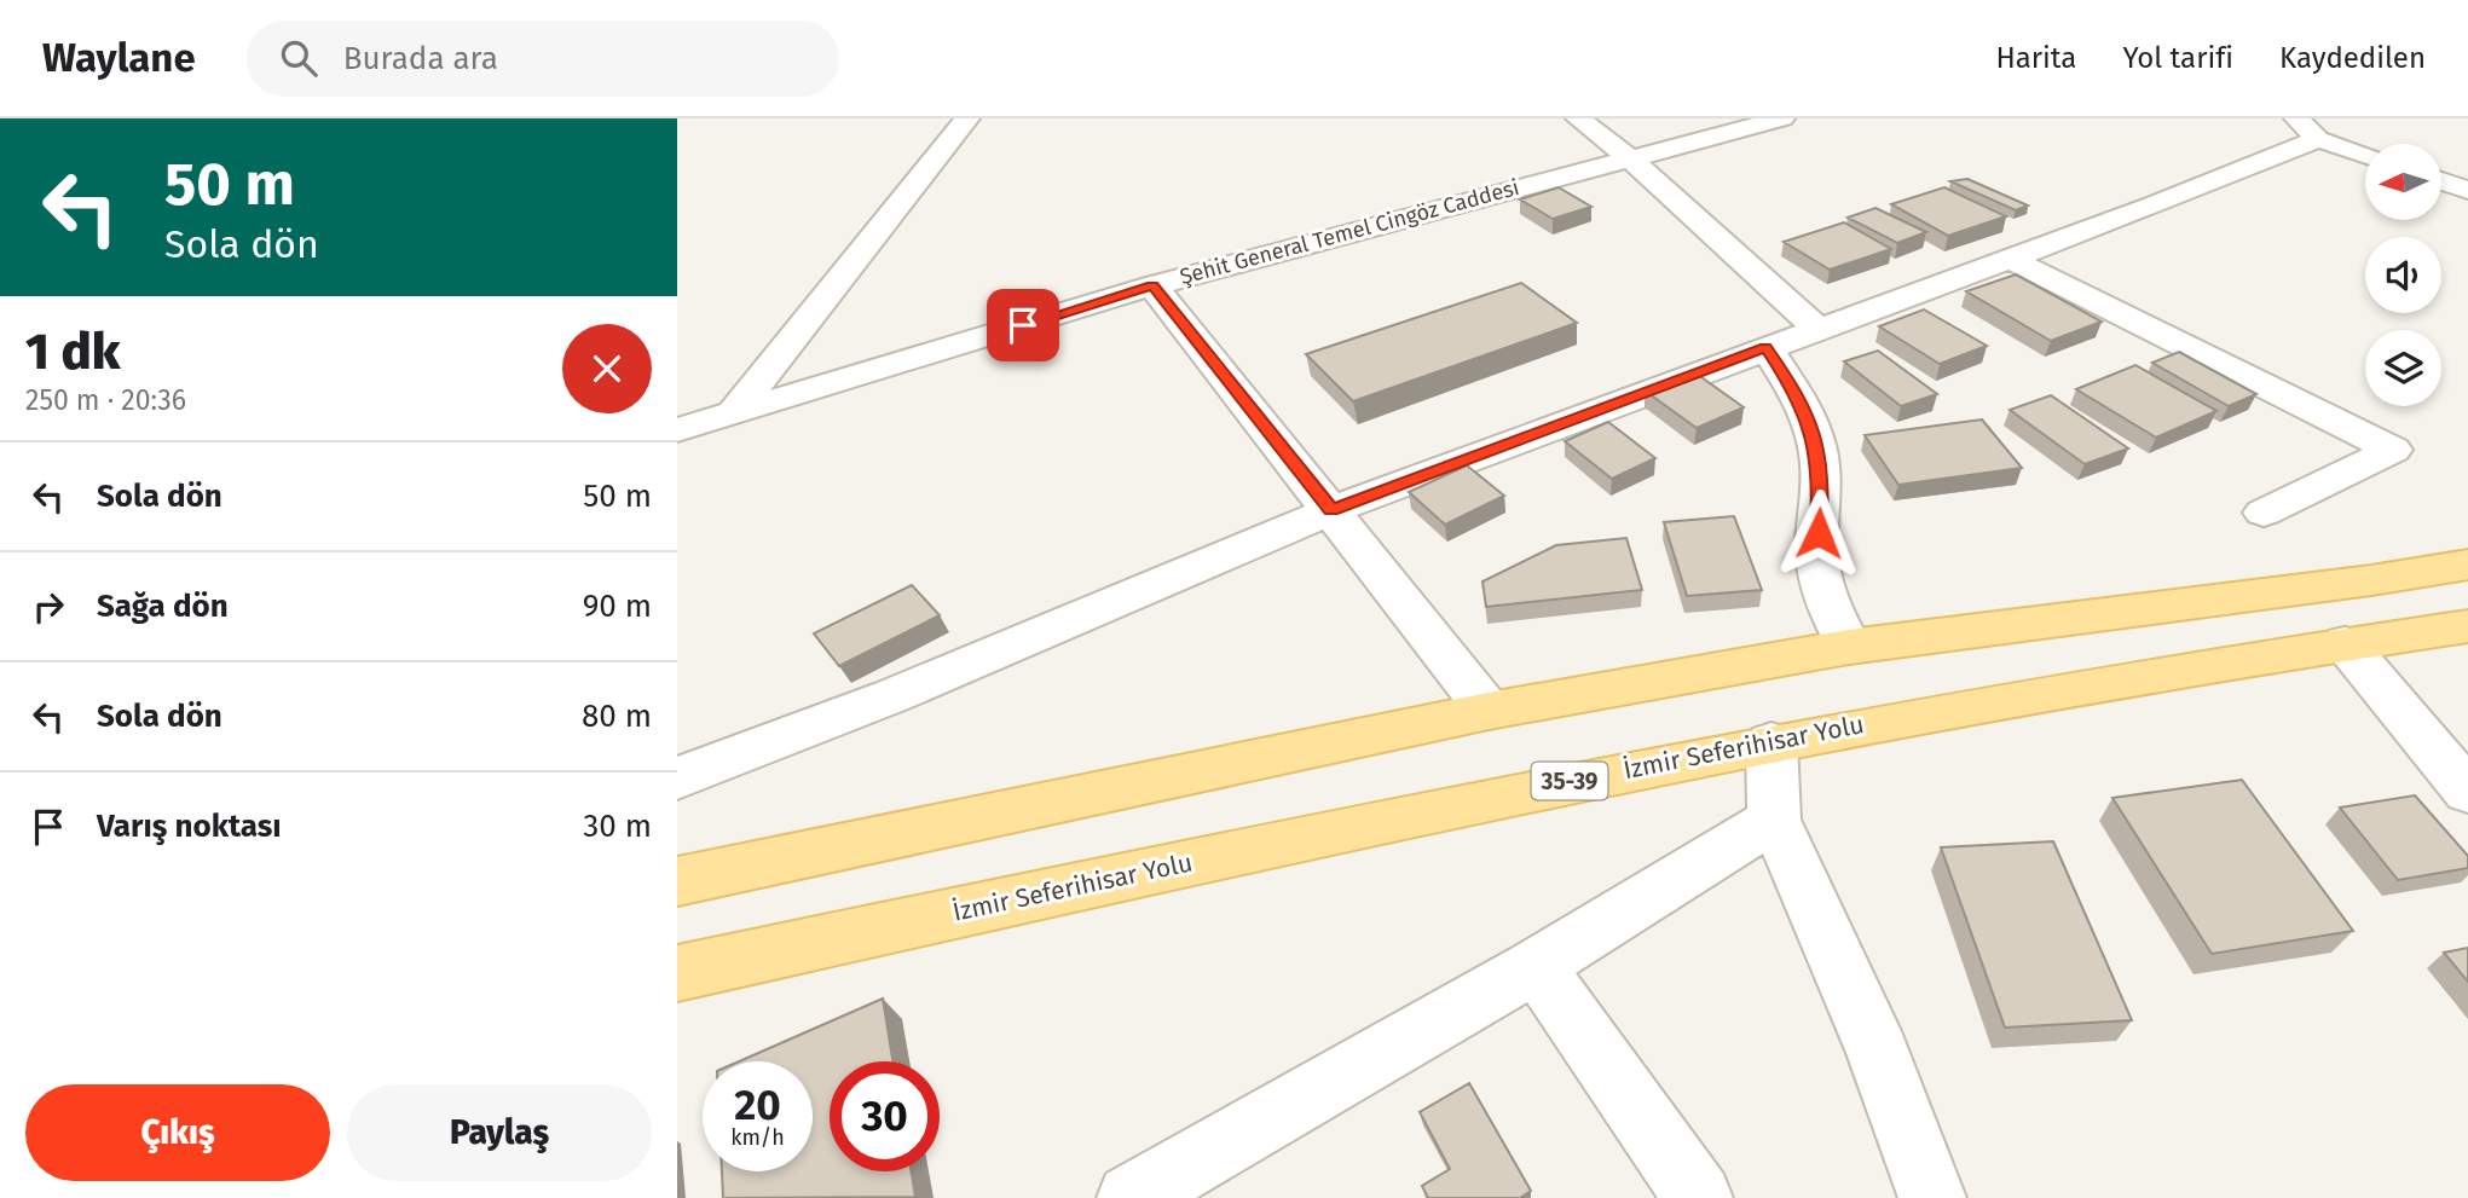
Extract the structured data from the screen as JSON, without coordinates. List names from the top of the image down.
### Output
{
  "streets": {
    "main road": ["İzmir Seferihisar Yolu", "35-39"],
    "street": ["Şehit General Temel Cingöz Caddesi"]
  },
  "north": "left",
  "page": {
    "header": "Waylane",
    "search": "Burada ara",
    "nav": ["Harita", "Yol tarifi", "Kaydedilen"],
    "turn": ["50 m", "Sola dön"],
    "heading": ["1 dk", "250 m · 20:36"],
    "list": [
      {
        "name": "Sola dön",
        "value": "50 m"
      },
      {
        "name": "Sağa dön",
        "value": "90 m"
      },
      {
        "name": "Sola dön",
        "value": "80 m"
      },
      {
        "name": "Varış noktası",
        "value": "30 m"
      }
    ],
    "speed": "20 km/h",
    "limit": "30",
    "buttons": ["Çıkış", "Paylaş"]
  }
}
